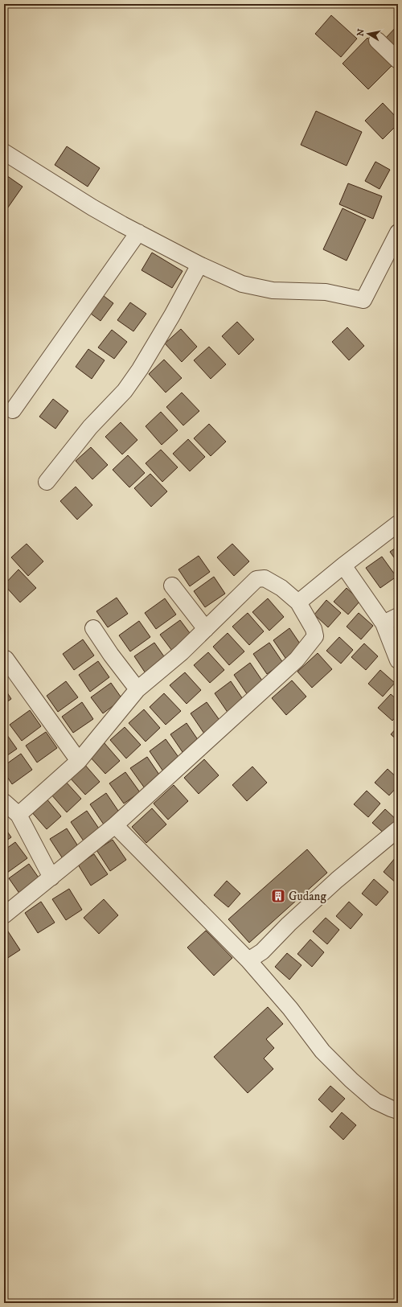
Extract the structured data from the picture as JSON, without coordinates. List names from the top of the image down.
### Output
{
  "places": {
    "building": ["Gudang"]
  },
  "north": "left"
}
